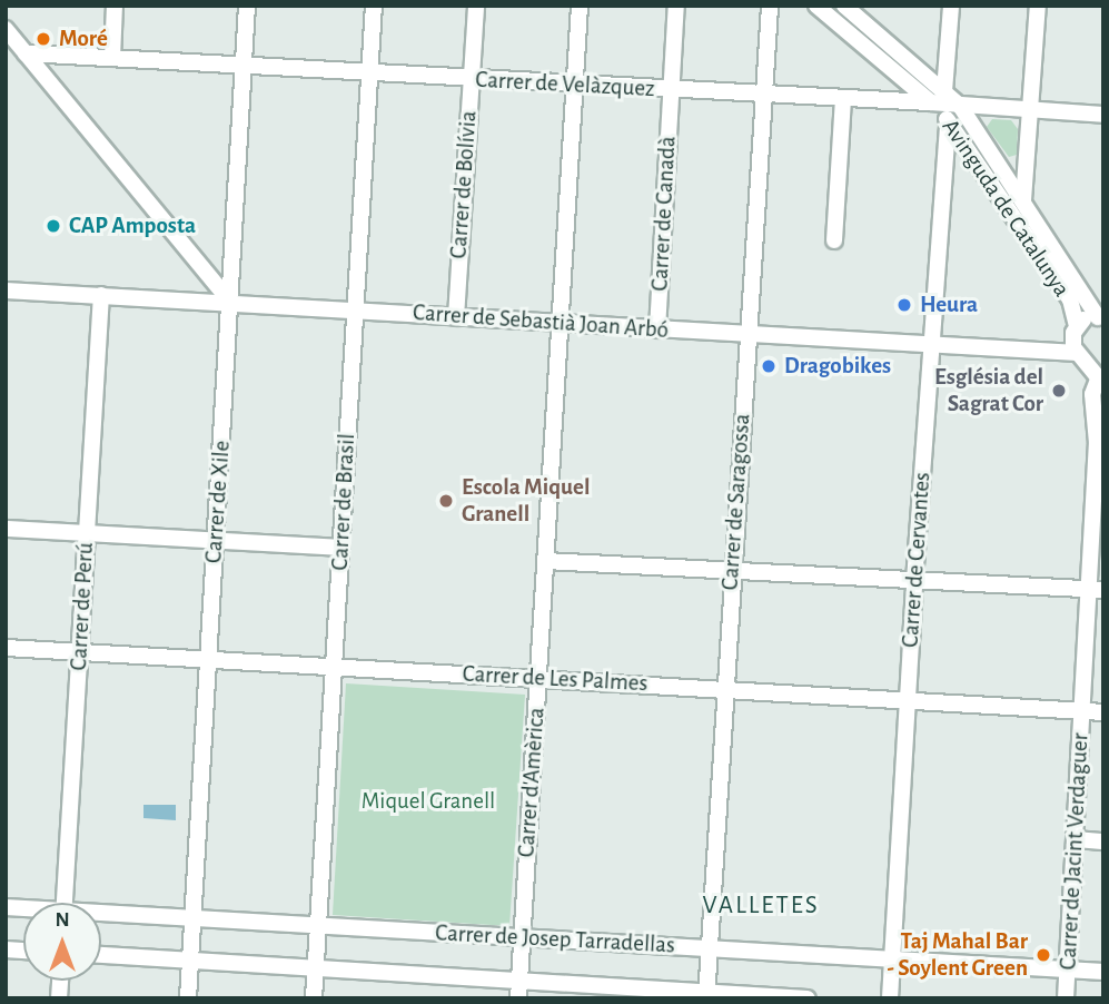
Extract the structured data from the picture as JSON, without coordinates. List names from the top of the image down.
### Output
{
  "streets": {
    "street": [
      "Carrer de Velàzquez",
      "Carrer de Bolívia",
      "Avinguda de Catalunya",
      "Carrer de Canadà",
      "Carrer de Sebastià Joan Arbó",
      "Carrer de Xile",
      "Carrer de Brasil",
      "Carrer de Saragossa",
      "Carrer de Cervantes",
      "Carrer de Perú",
      "Carrer de Les Palmes",
      "Carrer d'Amèrica",
      "Carrer de Jacint Verdaguer",
      "Carrer de Josep Tarradellas"
    ]
  },
  "crossings": [
    ["Carrer de Velàzquez", "Carrer de Bolívia"],
    ["Carrer de Velàzquez", "Avinguda de Catalunya"],
    ["Carrer de Velàzquez", "Carrer de Canadà"],
    ["Carrer de Velàzquez", "Carrer de Xile"],
    ["Carrer de Velàzquez", "Carrer de Brasil"],
    ["Carrer de Velàzquez", "Carrer de Saragossa"],
    ["Carrer de Velàzquez", "Carrer d'Amèrica"],
    ["Carrer de Bolívia", "Carrer de Sebastià Joan Arbó"],
    ["Avinguda de Catalunya", "Carrer de Cervantes"],
    ["Carrer de Canadà", "Carrer de Sebastià Joan Arbó"],
    ["Carrer de Sebastià Joan Arbó", "Carrer de Xile"],
    ["Carrer de Sebastià Joan Arbó", "Carrer de Brasil"],
    ["Carrer de Sebastià Joan Arbó", "Carrer de Saragossa"],
    ["Carrer de Sebastià Joan Arbó", "Carrer de Cervantes"],
    ["Carrer de Sebastià Joan Arbó", "Carrer de Perú"],
    ["Carrer de Sebastià Joan Arbó", "Carrer d'Amèrica"],
    ["Carrer de Xile", "Carrer de Les Palmes"],
    ["Carrer de Xile", "Carrer de Josep Tarradellas"],
    ["Carrer de Brasil", "Carrer de Les Palmes"],
    ["Carrer de Brasil", "Carrer de Josep Tarradellas"],
    ["Carrer de Saragossa", "Carrer de Les Palmes"],
    ["Carrer de Saragossa", "Carrer de Josep Tarradellas"],
    ["Carrer de Cervantes", "Carrer de Les Palmes"],
    ["Carrer de Cervantes", "Carrer de Josep Tarradellas"],
    ["Carrer de Perú", "Carrer de Les Palmes"],
    ["Carrer de Les Palmes", "Carrer d'Amèrica"],
    ["Carrer de Les Palmes", "Carrer de Jacint Verdaguer"],
    ["Carrer d'Amèrica", "Carrer de Josep Tarradellas"],
    ["Carrer de Jacint Verdaguer", "Carrer de Josep Tarradellas"]
  ],
  "districts": ["VALLETES"],
  "parks": ["Miquel Granell"],
  "places": [
    "Moré",
    "CAP Amposta",
    "Heura",
    "Dragobikes",
    "Església del Sagrat Cor",
    "Escola Miquel Granell",
    "Taj Mahal Bar - Soylent Green"
  ],
  "north": "top"
}
